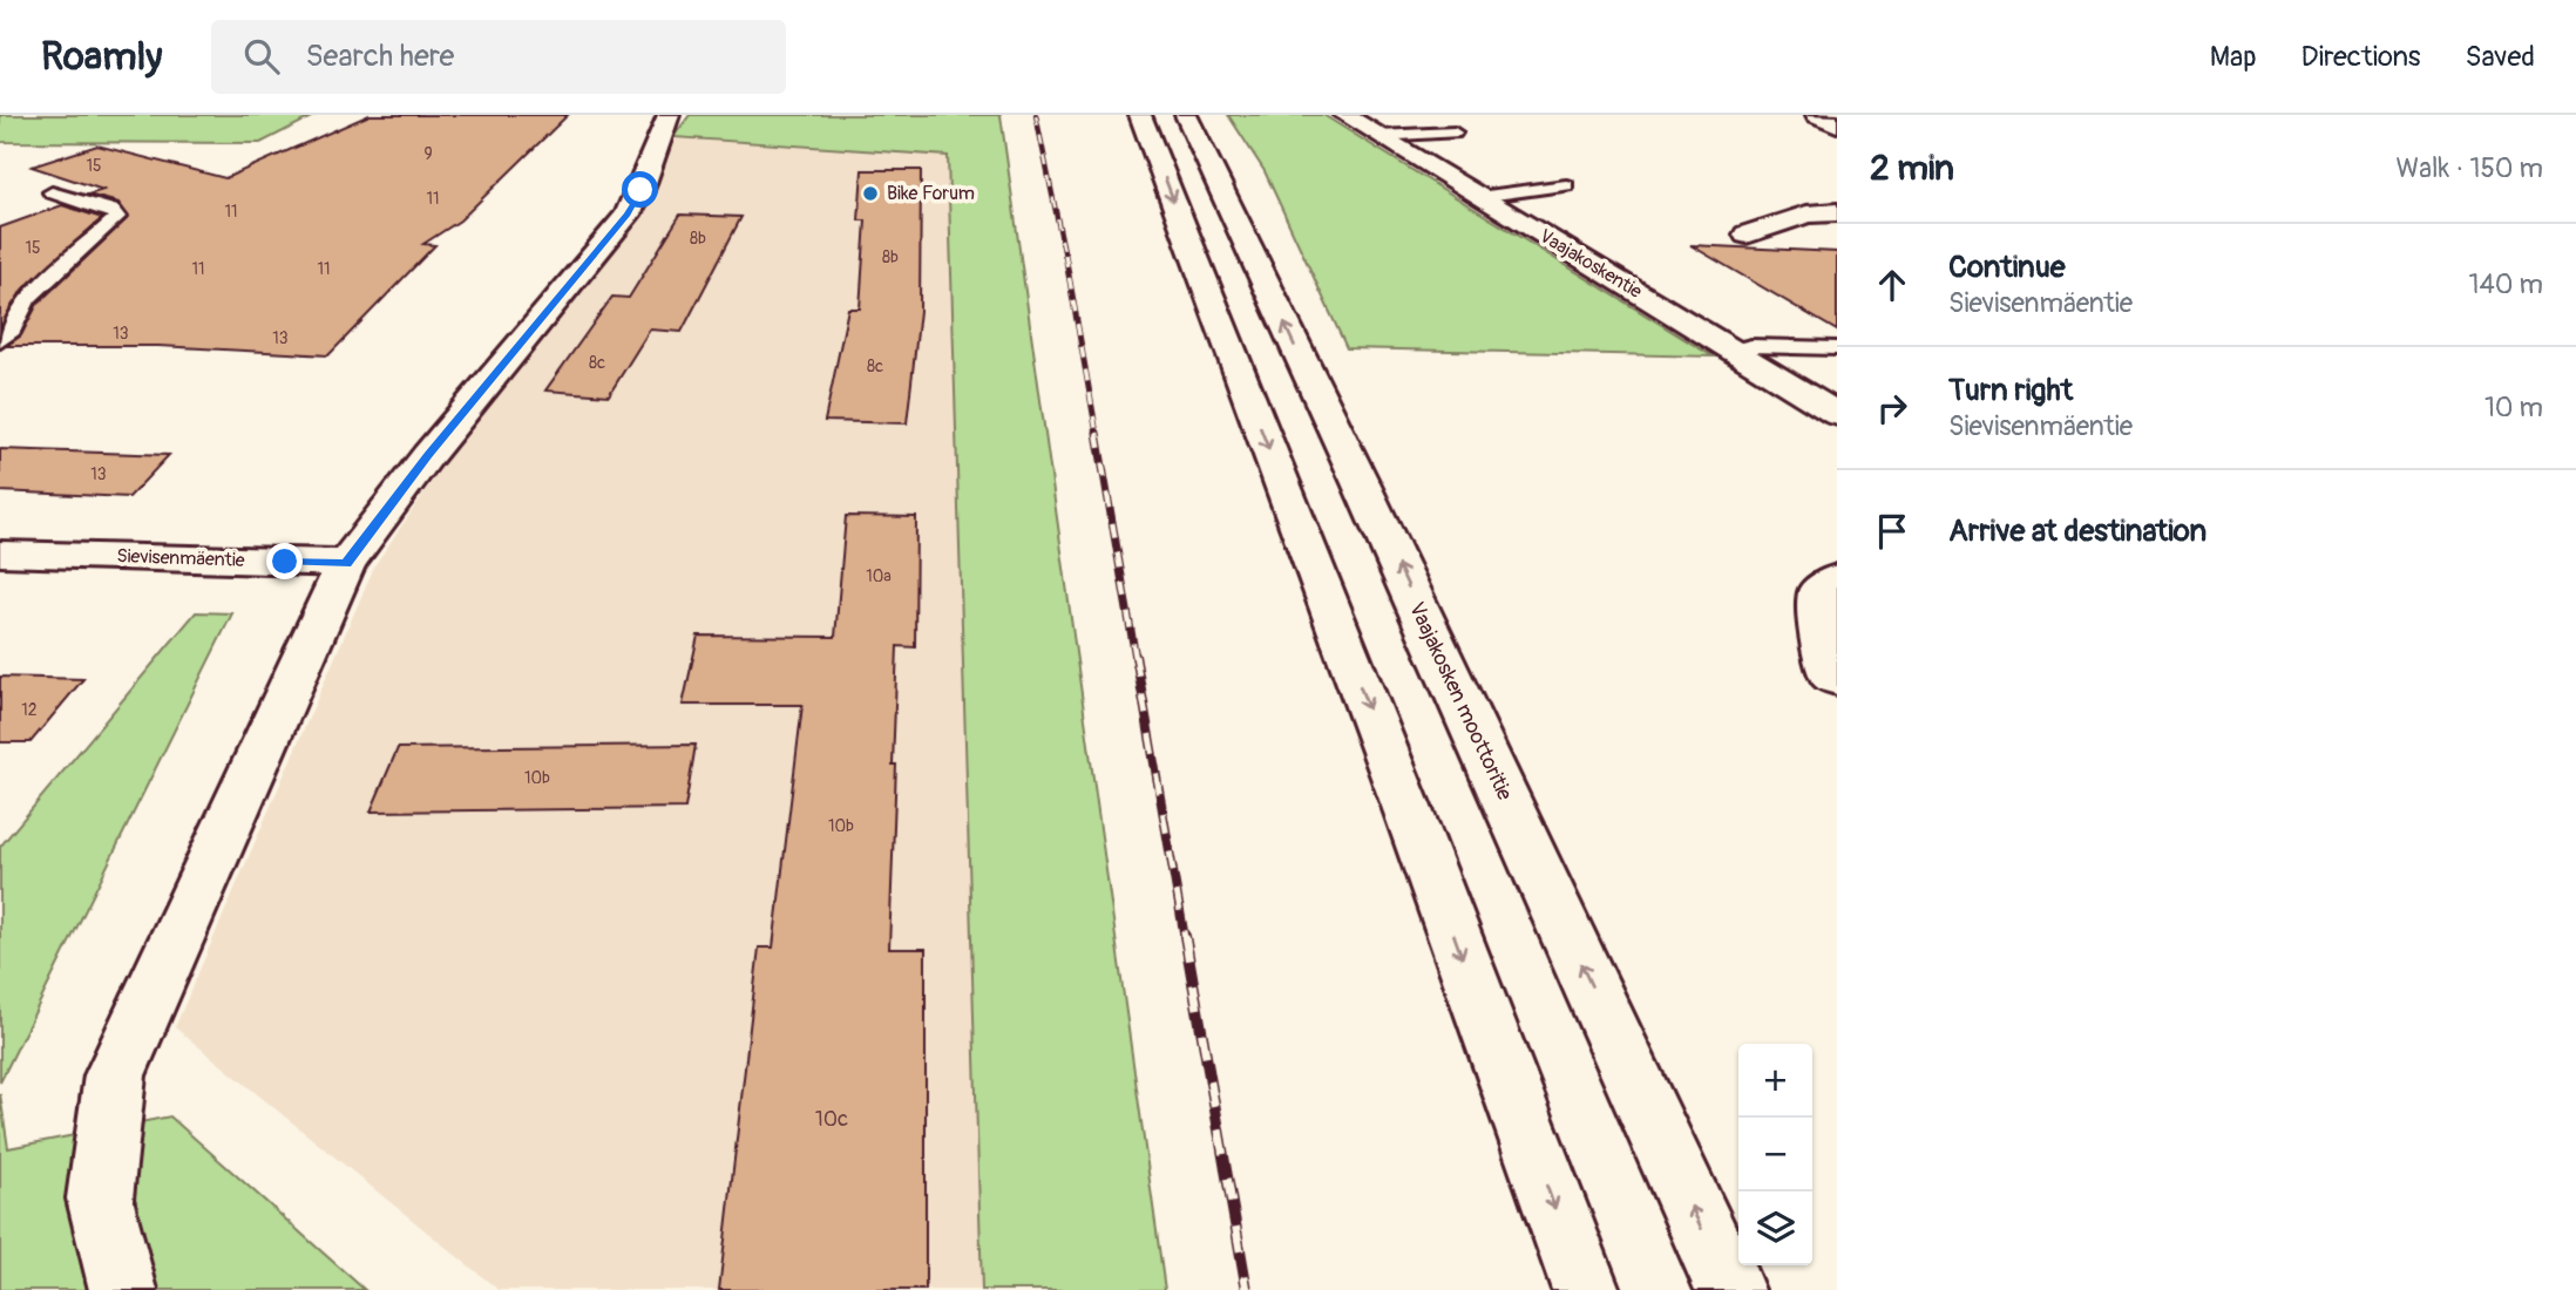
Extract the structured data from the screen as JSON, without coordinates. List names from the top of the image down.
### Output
{
  "streets": {
    "main road": ["Vaajakoskentie", "Sievisenmäentie", "Vaajakosken moottoritie"]
  },
  "places": ["Bike Forum"],
  "house_numbers": [
    "9",
    "15",
    "11",
    "11",
    "8b",
    "15",
    "8b",
    "11",
    "11",
    "13",
    "13",
    "8c",
    "8c",
    "13",
    "10a",
    "12",
    "10b",
    "10b",
    "10c"
  ],
  "page": {
    "header": "Roamly",
    "search": "Search here",
    "nav": ["Map", "Directions", "Saved"],
    "heading": ["2 min", "Walk · 150 m"],
    "list": [
      ["Continue", "Sievisenmäentie", "140 m"],
      ["Turn right", "Sievisenmäentie", "10 m"],
      "Arrive at destination"
    ],
    "map_buttons": ["+", "−"]
  }
}
